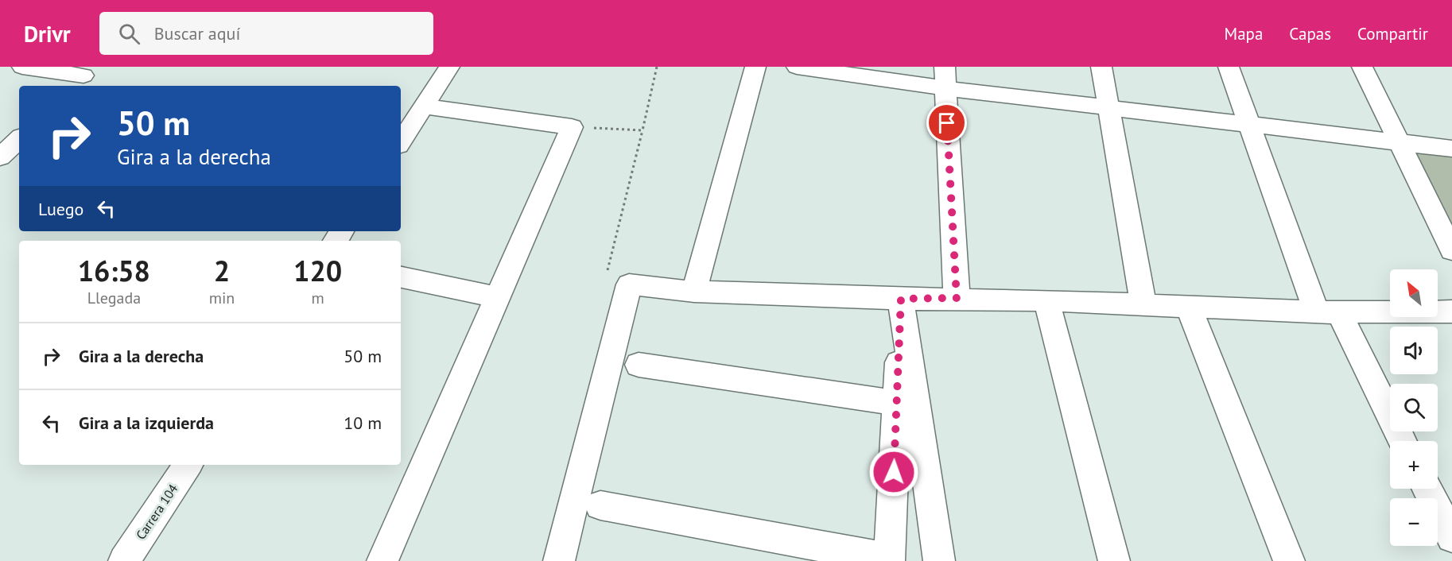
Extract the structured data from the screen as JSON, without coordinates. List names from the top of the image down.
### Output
{
  "streets": {
    "street": ["Carrera 104"]
  },
  "north": "top left",
  "page": {
    "header": "Drivr",
    "search": "Buscar aquí",
    "nav": ["Mapa", "Capas", "Compartir"],
    "turn": ["50 m", "Gira a la derecha"],
    "then": "Luego",
    "eta": [
      "16:58",
      "Llegada",
      "2",
      "min",
      "120",
      "m"
    ],
    "map_buttons": ["+", "−"],
    "list": [
      {
        "name": "Gira a la derecha",
        "value": "50 m"
      },
      {
        "name": "Gira a la izquierda",
        "value": "10 m"
      }
    ]
  }
}
